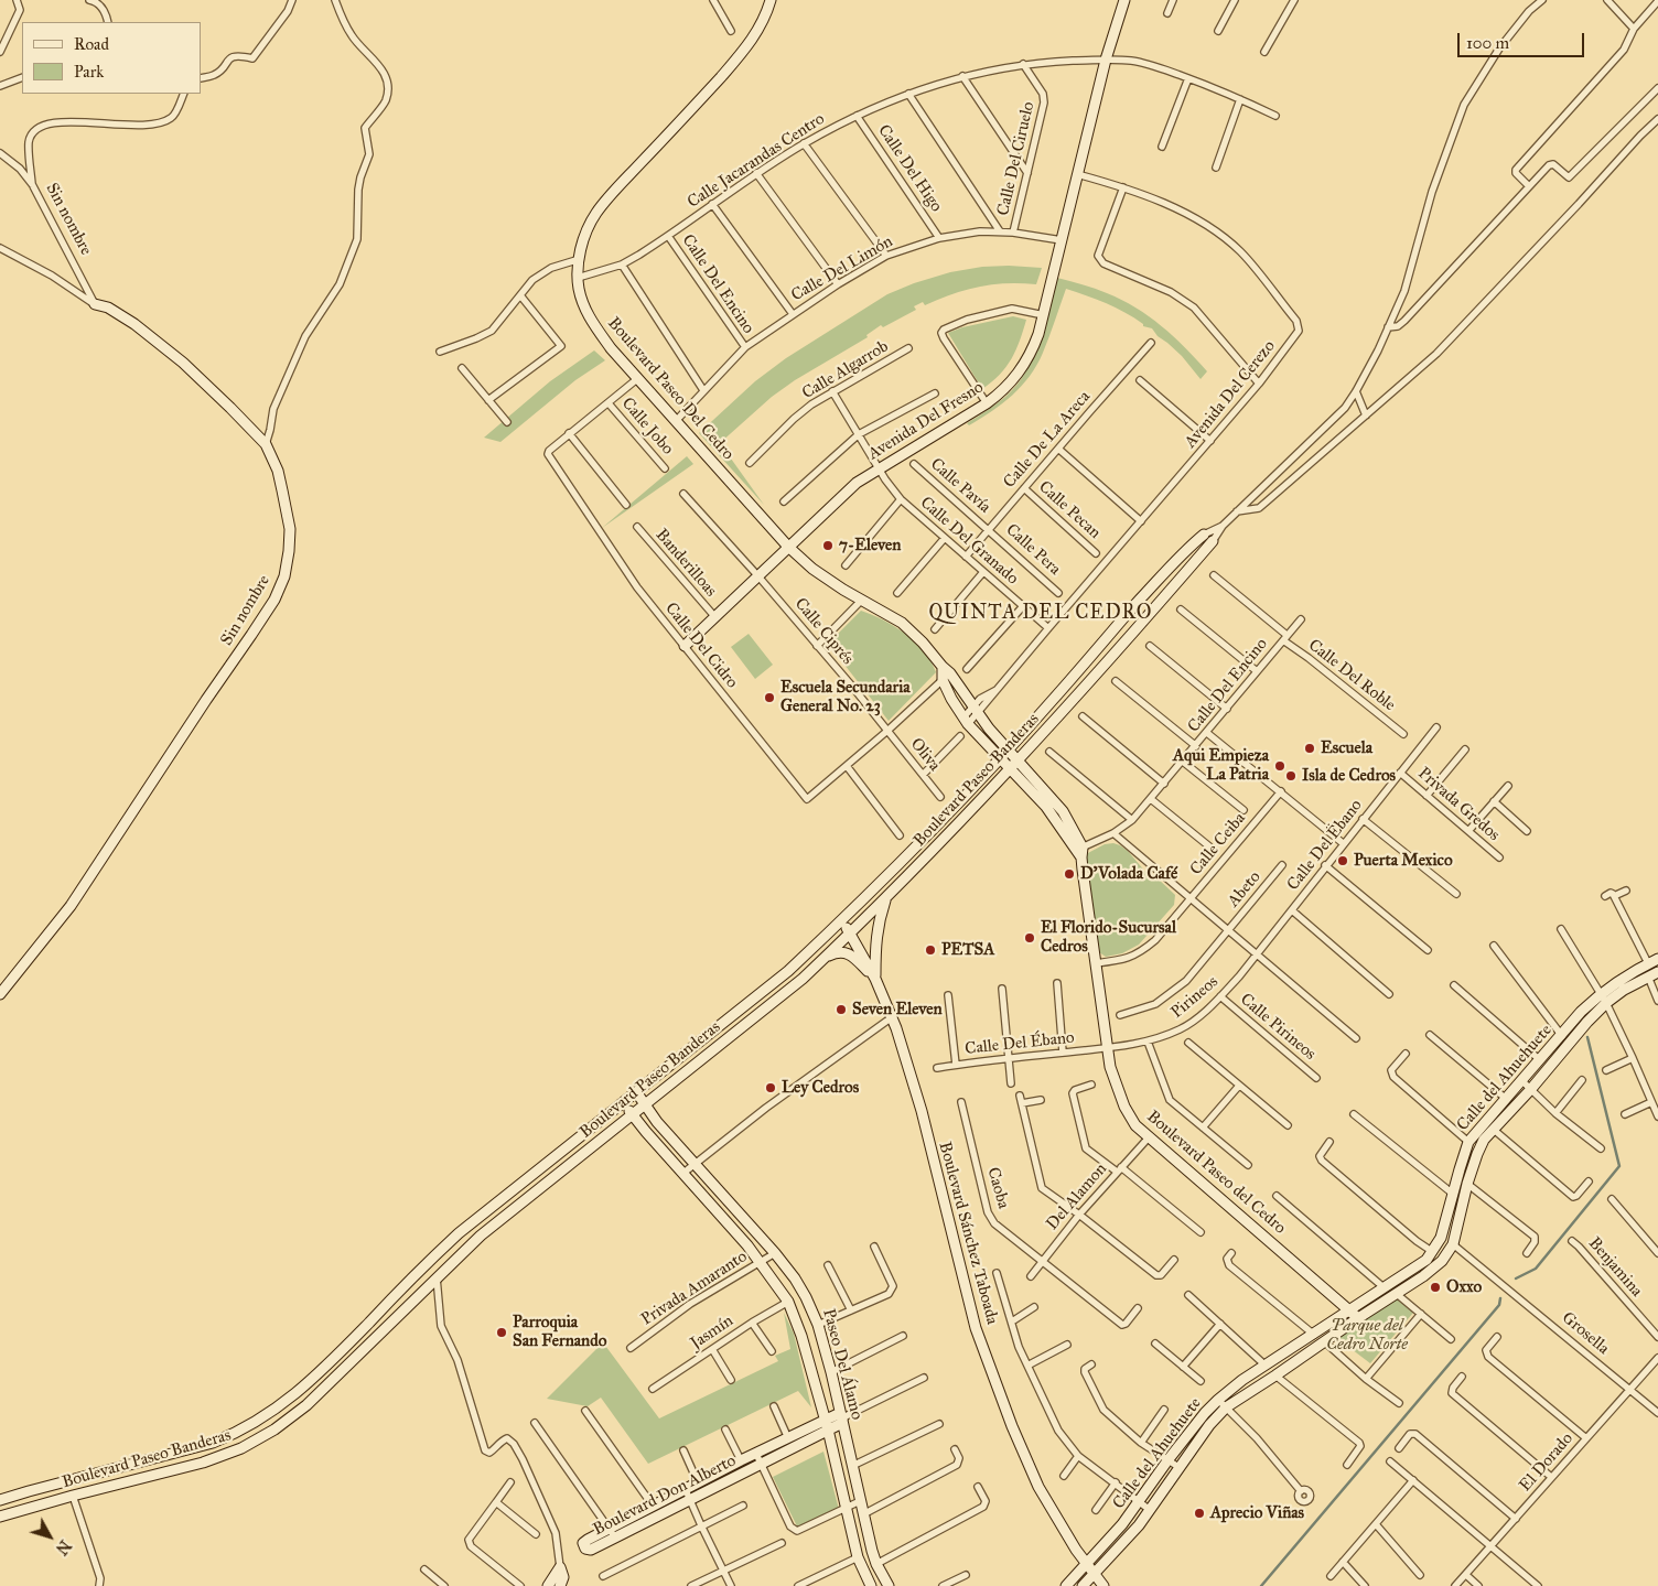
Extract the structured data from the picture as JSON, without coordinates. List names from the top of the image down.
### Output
{
  "streets": {
    "street": [
      "Calle Del Ciruelo",
      "Calle Jacarandas Centro",
      "Calle Del Higo",
      "Sin nombre",
      "Calle Del Limón",
      "Calle Del Encino",
      "Calle Algarrob",
      "Boulevard Paseo Del Cedro",
      "Avenida Del Cerezo",
      "Avenida Del Fresno",
      "Calle Jobo",
      "Calle De La Areca",
      "Calle Pavía",
      "Calle Pecan",
      "Calle Del Granado",
      "Calle Pera",
      "Banderilloas",
      "Calle Ciprés",
      "Calle Del Cidro",
      "Calle Del Roble",
      "Oliva",
      "Boulevard Paseo Banderas",
      "Privada Gredos",
      "Calle Ceiba",
      "Calle Del Ëbano",
      "Abeto",
      "Pirineos",
      "Calle Pirineos",
      "Calle Del Ébano",
      "Calle del Ahuehuete",
      "Boulevard Paseo del Cedro",
      "Caoba",
      "Del Alamon",
      "Boulevard Sánchez Taboada",
      "Benjamina",
      "Privada Amaranto",
      "Jasmín",
      "Grosella",
      "Paseo Del Álamo",
      "El Dorado",
      "Boulevard Don Alberto"
    ]
  },
  "crossings": [
    ["Calle Del Ciruelo", "Calle Jacarandas Centro"],
    ["Calle Del Ciruelo", "Calle Del Limón"],
    ["Calle Jacarandas Centro", "Calle Del Higo"],
    ["Calle Jacarandas Centro", "Calle Del Encino"],
    ["Calle Jacarandas Centro", "Boulevard Paseo Del Cedro"],
    ["Calle Jacarandas Centro", "Avenida Del Fresno"],
    ["Calle Del Higo", "Calle Del Limón"],
    ["Calle Del Limón", "Calle Del Encino"],
    ["Calle Del Limón", "Boulevard Paseo Del Cedro"],
    ["Calle Del Limón", "Avenida Del Fresno"],
    ["Calle Del Encino", "Calle Del Roble"],
    ["Calle Del Encino", "Boulevard Paseo del Cedro"],
    ["Calle Algarrob", "Calle Del Granado"],
    ["Boulevard Paseo Del Cedro", "Avenida Del Fresno"],
    ["Boulevard Paseo Del Cedro", "Calle Del Cidro"],
    ["Boulevard Paseo Del Cedro", "Boulevard Paseo del Cedro"],
    ["Avenida Del Cerezo", "Avenida Del Fresno"],
    ["Avenida Del Cerezo", "Calle Del Granado"],
    ["Avenida Del Cerezo", "Boulevard Paseo del Cedro"],
    ["Avenida Del Fresno", "Calle Del Granado"],
    ["Avenida Del Fresno", "Banderilloas"],
    ["Avenida Del Fresno", "Calle Ciprés"],
    ["Avenida Del Fresno", "Calle Del Cidro"],
    ["Calle Jobo", "Calle Del Cidro"],
    ["Calle De La Areca", "Calle Pavía"],
    ["Calle De La Areca", "Calle Pecan"],
    ["Calle De La Areca", "Calle Del Granado"],
    ["Calle De La Areca", "Calle Pera"],
    ["Calle Pavía", "Calle Pera"],
    ["Calle Ciprés", "Calle Del Cidro"],
    ["Calle Ciprés", "Oliva"],
    ["Calle Del Cidro", "Oliva"],
    ["Calle Del Cidro", "Boulevard Paseo del Cedro"],
    ["Boulevard Paseo Banderas", "Boulevard Paseo del Cedro"],
    ["Boulevard Paseo Banderas", "Boulevard Sánchez Taboada"],
    ["Boulevard Paseo Banderas", "Paseo Del Álamo"],
    ["Privada Gredos", "Calle Del Ëbano"],
    ["Calle Ceiba", "Boulevard Paseo del Cedro"],
    ["Calle Del Ëbano", "Pirineos"],
    ["Pirineos", "Calle Pirineos"],
    ["Pirineos", "Calle Del Ébano"],
    ["Pirineos", "Boulevard Paseo del Cedro"],
    ["Calle Del Ébano", "Boulevard Paseo del Cedro"],
    ["Calle del Ahuehuete", "Boulevard Paseo del Cedro"],
    ["Calle del Ahuehuete", "Grosella"],
    ["Boulevard Paseo del Cedro", "Del Alamon"],
    ["Caoba", "Del Alamon"],
    ["Privada Amaranto", "Paseo Del Álamo"],
    ["Jasmín", "Paseo Del Álamo"],
    ["Grosella", "El Dorado"],
    ["Paseo Del Álamo", "Boulevard Don Alberto"]
  ],
  "districts": ["QUINTA DEL CEDRO"],
  "parks": ["Parque del Cedro Norte"],
  "places": [
    "7-Eleven",
    "Escuela Secundaria General No. 23",
    "Escuela",
    "Aqui Empieza La Patria",
    "Isla de Cedros",
    "Puerta Mexico",
    "D'Volada Café",
    "El Florido-Sucursal Cedros",
    "PETSA",
    "Seven Eleven",
    "Ley Cedros",
    "Oxxo",
    "Parroquia San Fernando",
    "Aprecio Viñas"
  ],
  "legend": ["Road", "Park"],
  "scale_bar": "100 m",
  "north": "bottom right"
}
